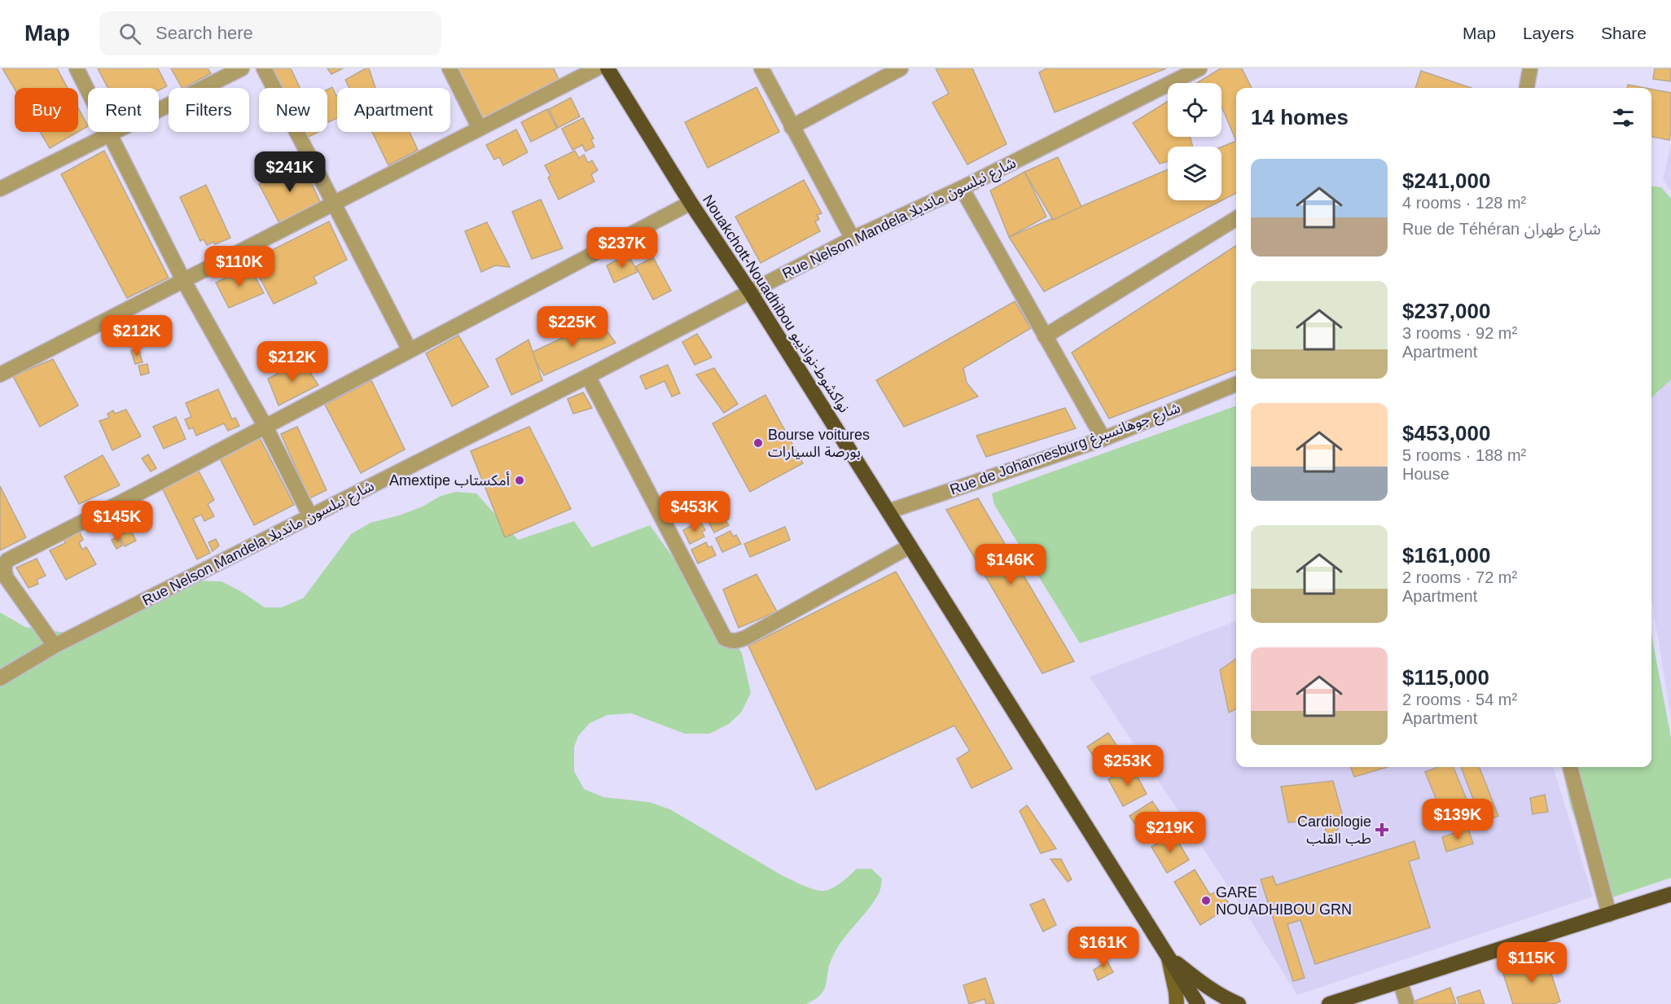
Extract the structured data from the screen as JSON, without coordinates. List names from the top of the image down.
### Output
{
  "streets": {
    "highway": ["Nouakchott-Nouadhibou نواكشوط-نواذيبو"],
    "street": ["Rue Nelson Mandela شارع نيلسون مانديلا", "Rue de Johannesburg شارع جوهانسبرغ"]
  },
  "crossings": [
    ["Rue Nelson Mandela شارع نيلسون مانديلا", "Nouakchott-Nouadhibou نواكشوط-نواذيبو"],
    ["Nouakchott-Nouadhibou نواكشوط-نواذيبو", "Rue de Johannesburg شارع جوهانسبرغ"]
  ],
  "places": {
    "other": ["Bourse voitures بورصة السيارات", "Amextipe أمكستاب", "GARE NOUADHIBOU GRN"],
    "health": ["Cardiologie طب القلب"]
  },
  "page": {
    "header": "Map",
    "search": "Search here",
    "nav": ["Map", "Layers", "Share"],
    "chip": [
      "Buy",
      "Rent",
      "Filters",
      "New",
      "Apartment"
    ],
    "heading": "14 homes",
    "list": [
      {
        "name": "$241,000",
        "note": "4 rooms · 128 m² · Rue de Téhéran شارع طهران"
      },
      {
        "name": "$237,000",
        "note": "3 rooms · 92 m² · Apartment"
      },
      {
        "name": "$453,000",
        "note": "5 rooms · 188 m² · House"
      },
      {
        "name": "$161,000",
        "note": "2 rooms · 72 m² · Apartment"
      },
      {
        "name": "$115,000",
        "note": "2 rooms · 54 m² · Apartment"
      }
    ],
    "price": [
      "$241K",
      "$237K",
      "$110K",
      "$225K",
      "$212K",
      "$212K",
      "$453K",
      "$145K",
      "$146K",
      "$253K",
      "$139K",
      "$219K",
      "$161K",
      "$115K"
    ]
  }
}
